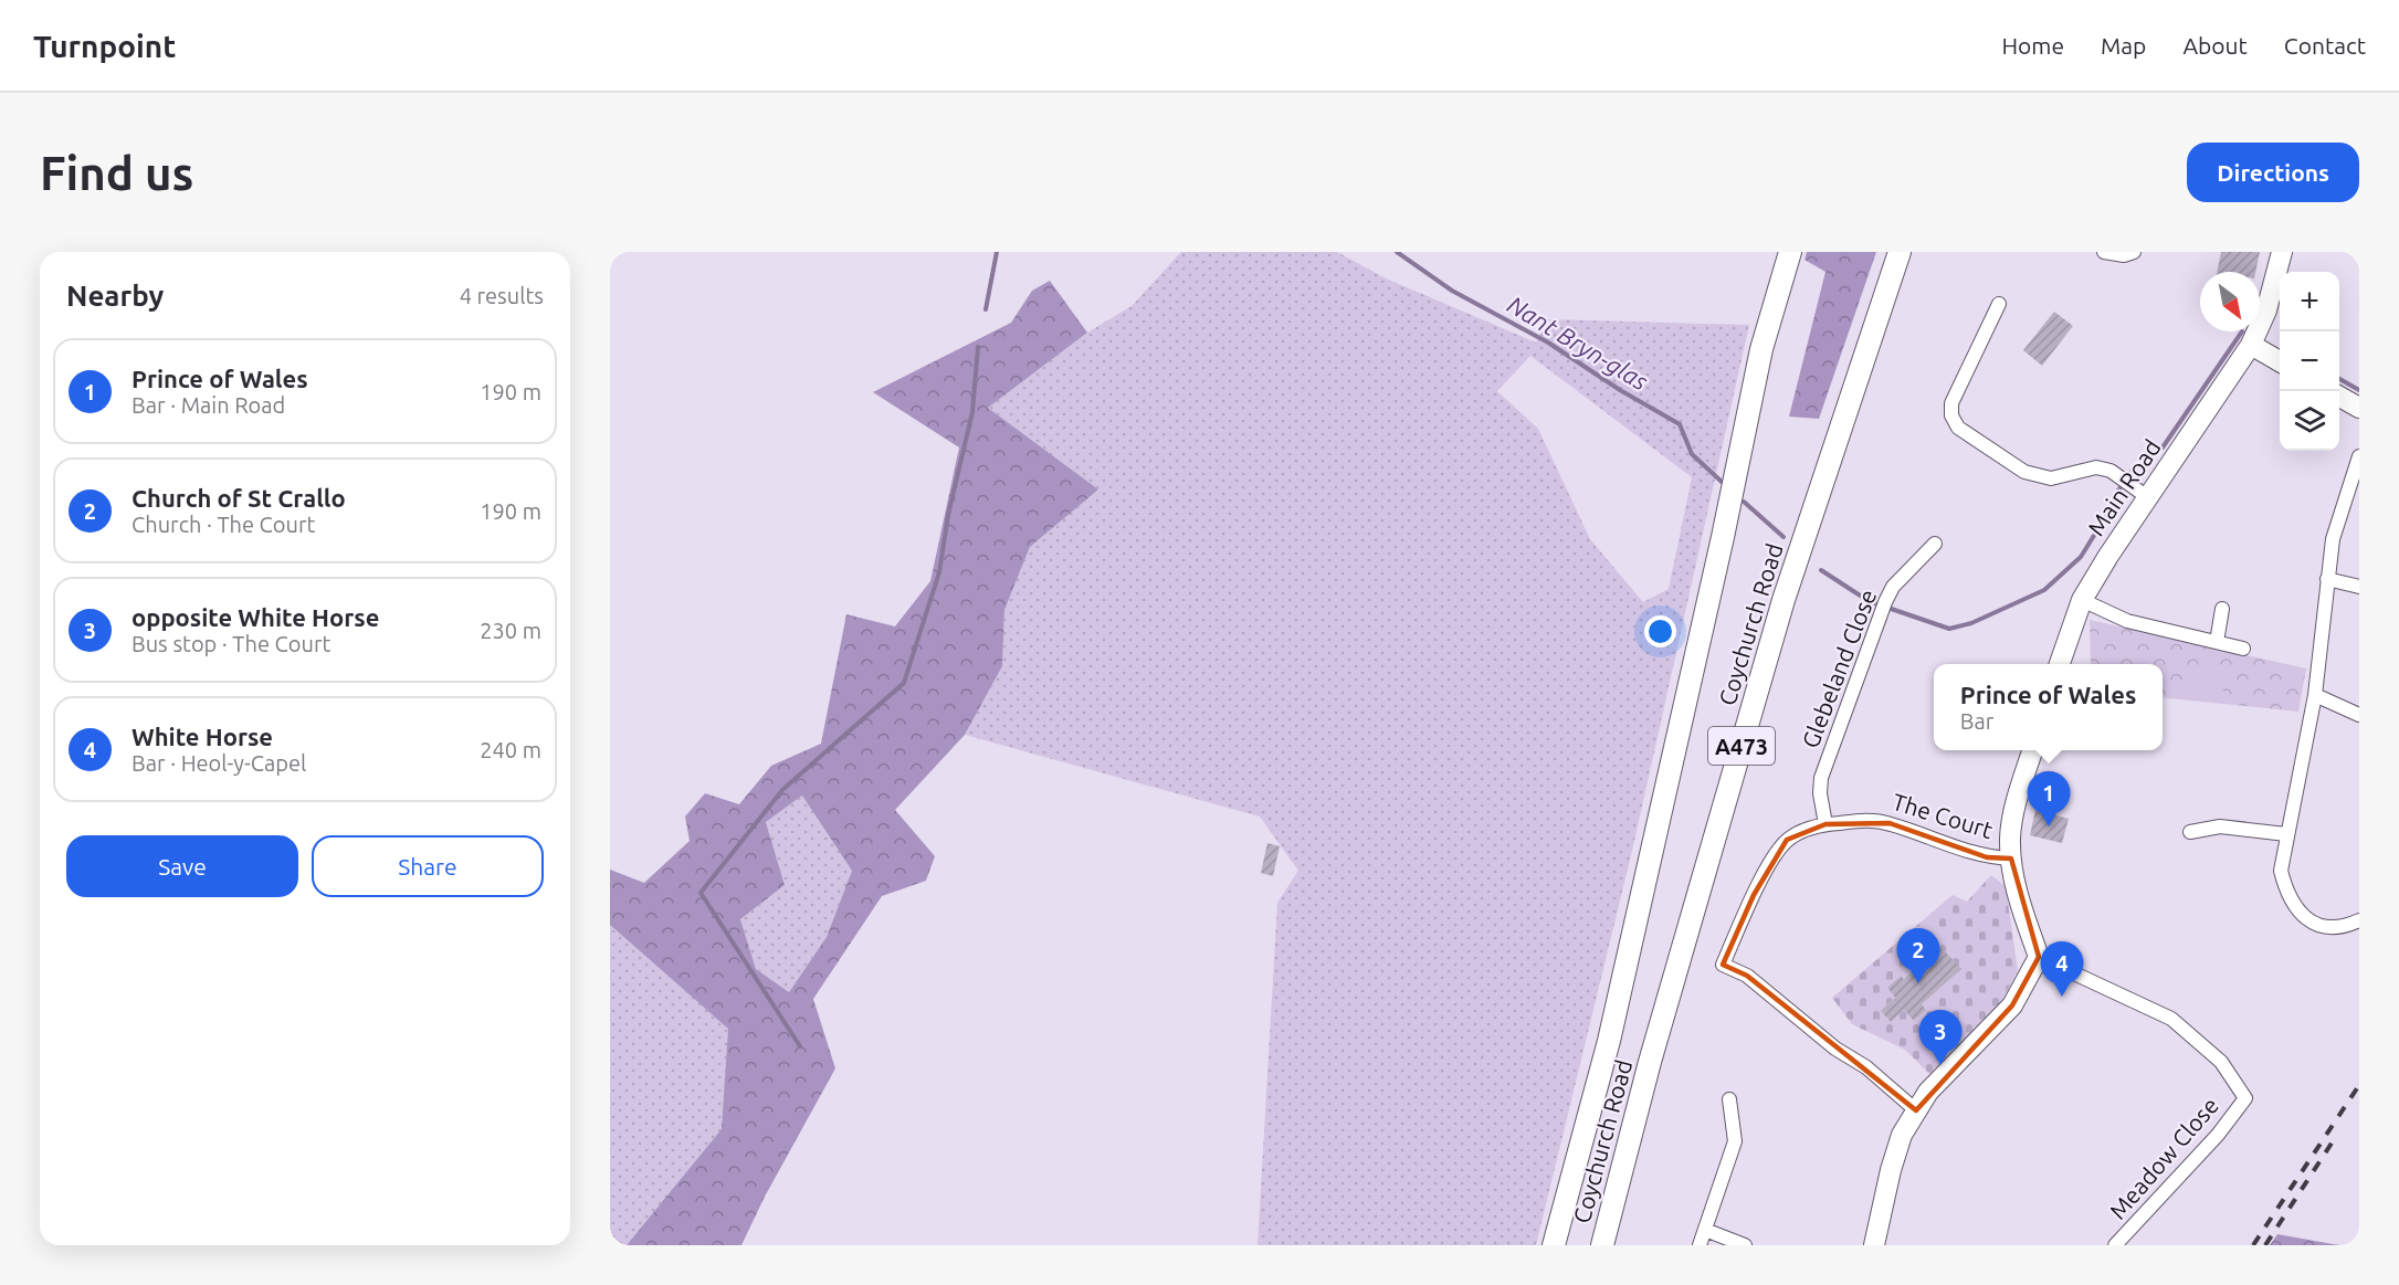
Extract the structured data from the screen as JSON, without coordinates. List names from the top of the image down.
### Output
{
  "streets": {
    "main road": ["Coychurch Road", "A473"],
    "street": [
      "Main Road",
      "Glebeland Close",
      "The Court",
      "Meadow Close"
    ]
  },
  "crossings": [
    ["Glebeland Close", "The Court"],
    ["The Court", "Meadow Close"]
  ],
  "water": ["Nant Bryn-glas"],
  "north": "bottom right",
  "page": {
    "header": "Turnpoint",
    "nav": [
      "Home",
      "Map",
      "About",
      "Contact"
    ],
    "buttons": [
      "Directions",
      ["Save", "Share"]
    ],
    "title": "Find us",
    "heading": ["Nearby", "4 results"],
    "map_buttons": ["+", "−"],
    "list": [
      {
        "mark": "1",
        "name": "Prince of Wales",
        "note": "Bar · Main Road",
        "value": "190 m"
      },
      {
        "mark": "2",
        "name": "Church of St Crallo",
        "note": "Church · The Court",
        "value": "190 m"
      },
      {
        "mark": "3",
        "name": "opposite White Horse",
        "note": "Bus stop · The Court",
        "value": "230 m"
      },
      {
        "mark": "4",
        "name": "White Horse",
        "note": "Bar · Heol-y-Capel",
        "value": "240 m"
      }
    ],
    "popup": ["Prince of Wales", "Bar"],
    "pins": [
      "1",
      "2",
      "4",
      "3"
    ]
  }
}
